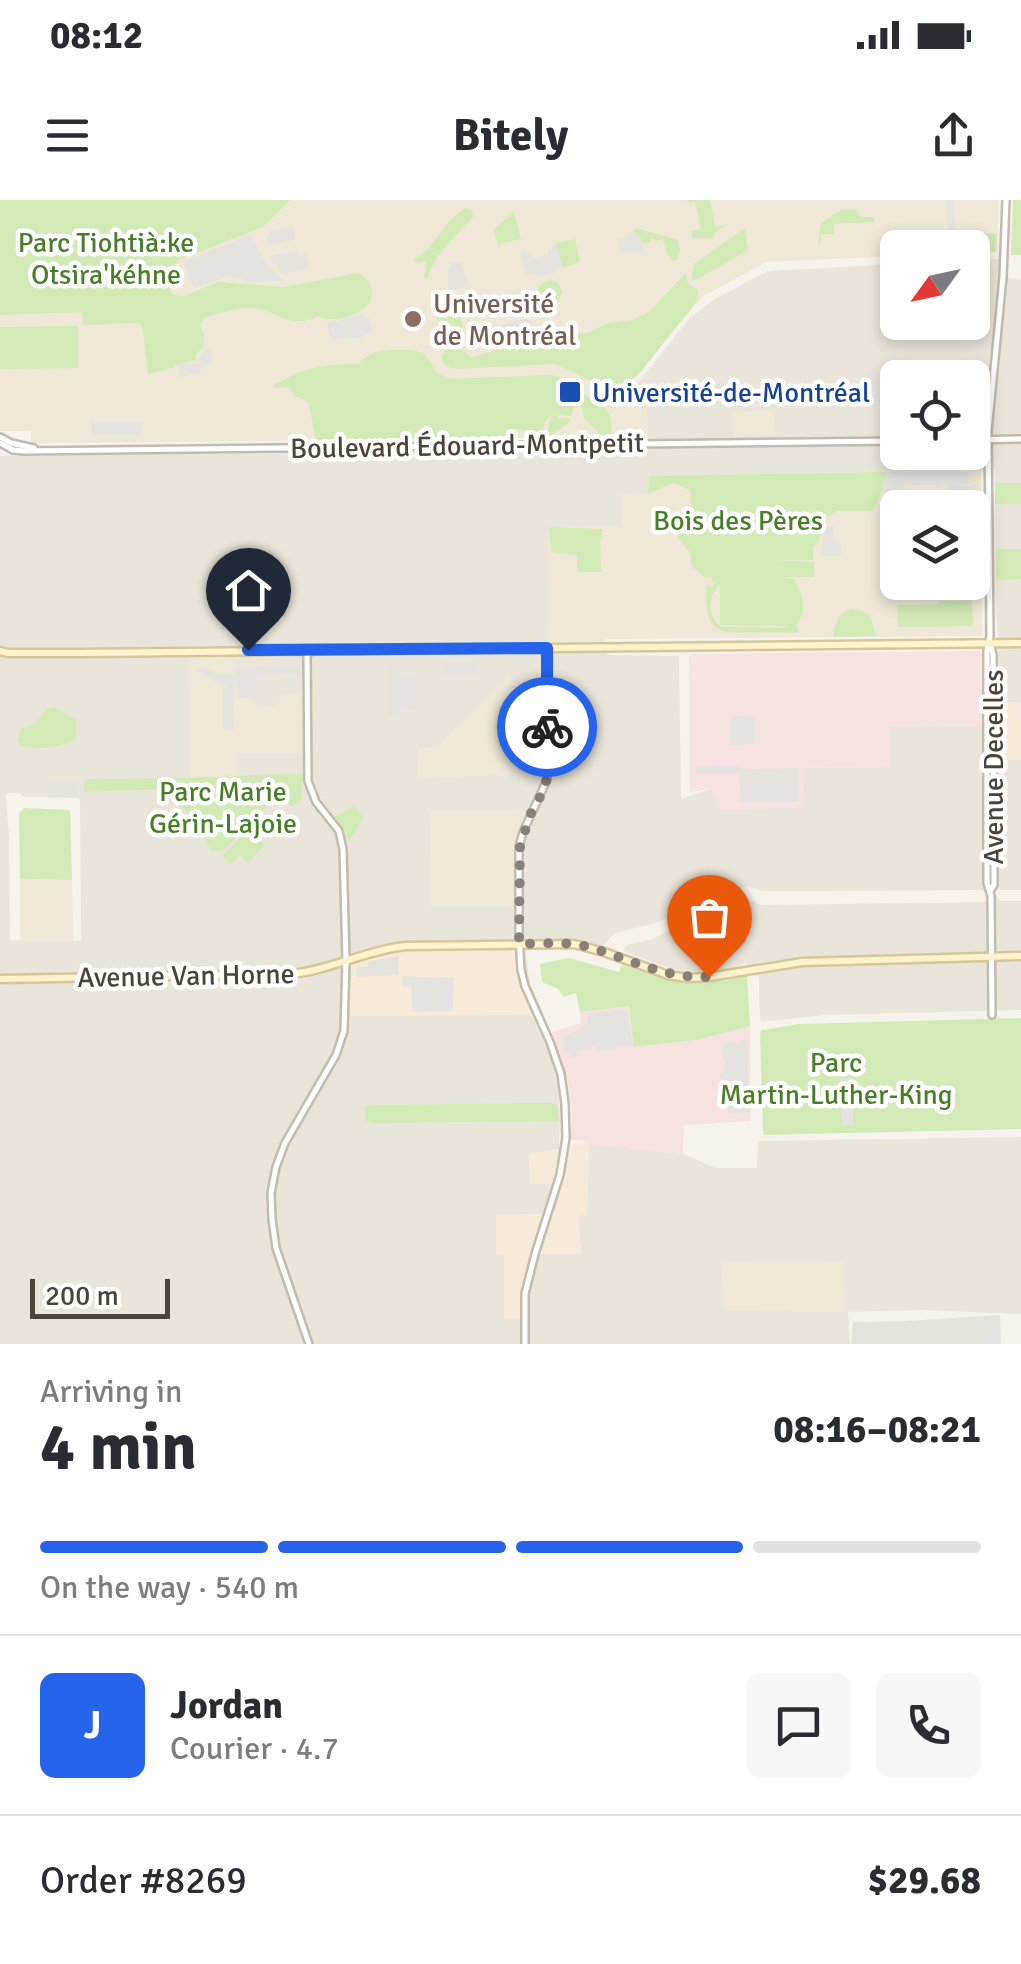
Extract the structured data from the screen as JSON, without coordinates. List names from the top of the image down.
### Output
{
  "streets": {
    "main road": ["Avenue Van Horne"],
    "street": ["Boulevard Édouard-Montpetit", "Avenue Decelles"]
  },
  "crossings": [
    ["Avenue Decelles", "Avenue Van Horne"]
  ],
  "parks": [
    "Parc Tiohtià:ke Otsira'kéhne",
    "Bois des Pères",
    "Parc Marie Gérin-Lajoie",
    "Parc Martin-Luther-King"
  ],
  "places": {
    "other": ["Université de Montréal"],
    "transit": ["Université-de-Montréal"]
  },
  "scale_bar": "200 m",
  "north": "bottom left",
  "page": {
    "status": "08:12",
    "header": "Bitely",
    "scale": "200 m",
    "heading": ["4 min", "Arriving in", "08:16–08:21"],
    "panel": [
      "Jordan",
      "Courier · 4.7",
      "Order #8269",
      "$29.68"
    ],
    "bar": "On the way · 540 m",
    "round": "J"
  }
}
